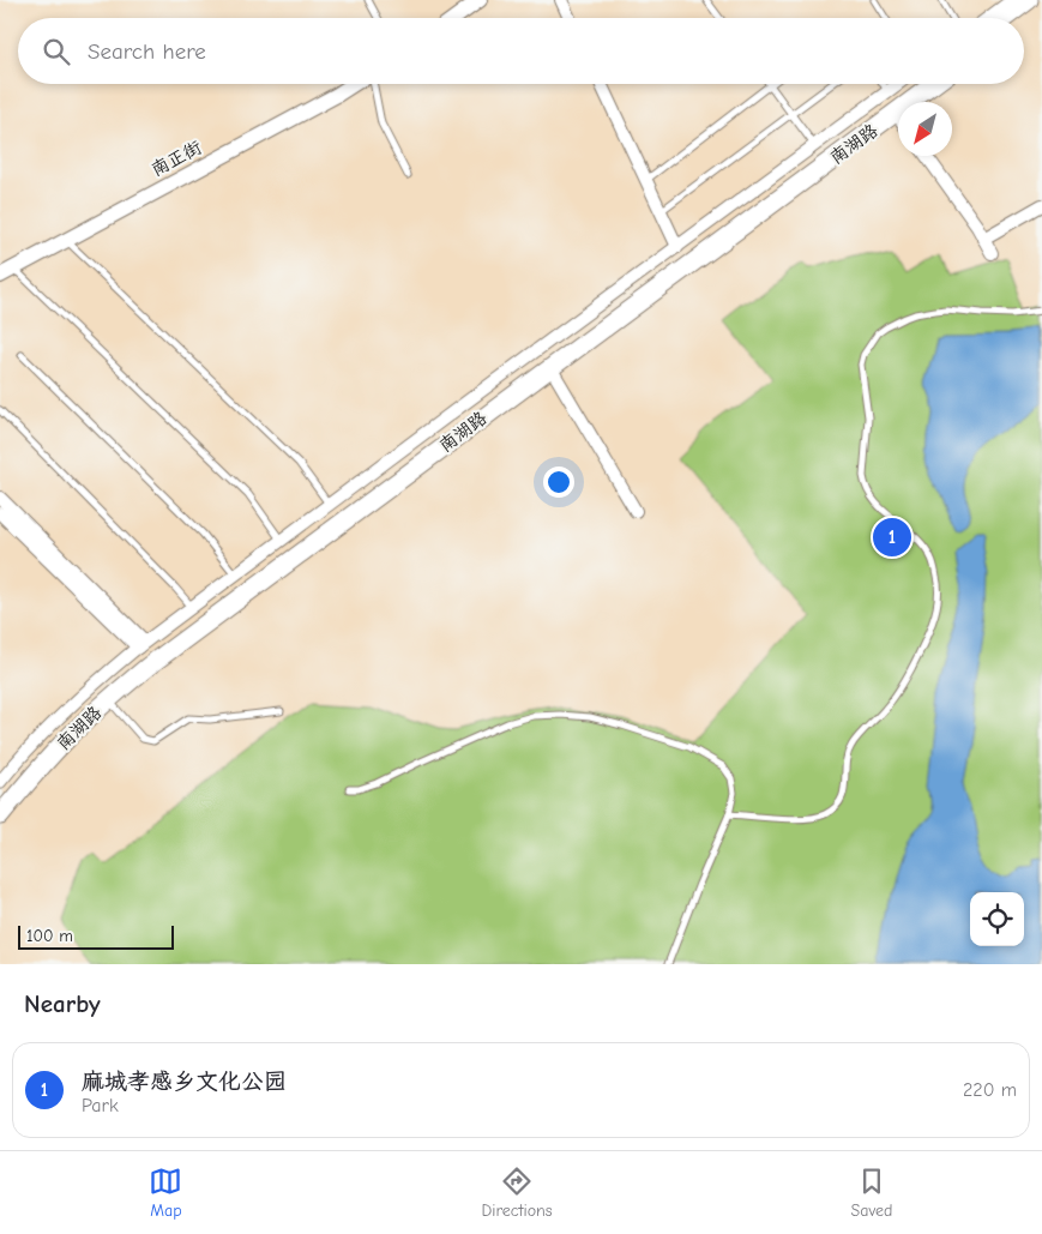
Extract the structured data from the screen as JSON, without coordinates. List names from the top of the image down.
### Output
{
  "streets": {
    "main road": ["南湖路"],
    "street": ["南正街"]
  },
  "scale_bar": "100 m",
  "north": "bottom left",
  "page": {
    "search": "Search here",
    "pins": "1",
    "scale": "100 m",
    "heading": "Nearby",
    "list": [
      {
        "mark": "1",
        "name": "麻城孝感乡文化公园",
        "note": "Park",
        "value": "220 m"
      }
    ],
    "nav": ["Map", "Directions", "Saved"]
  }
}
